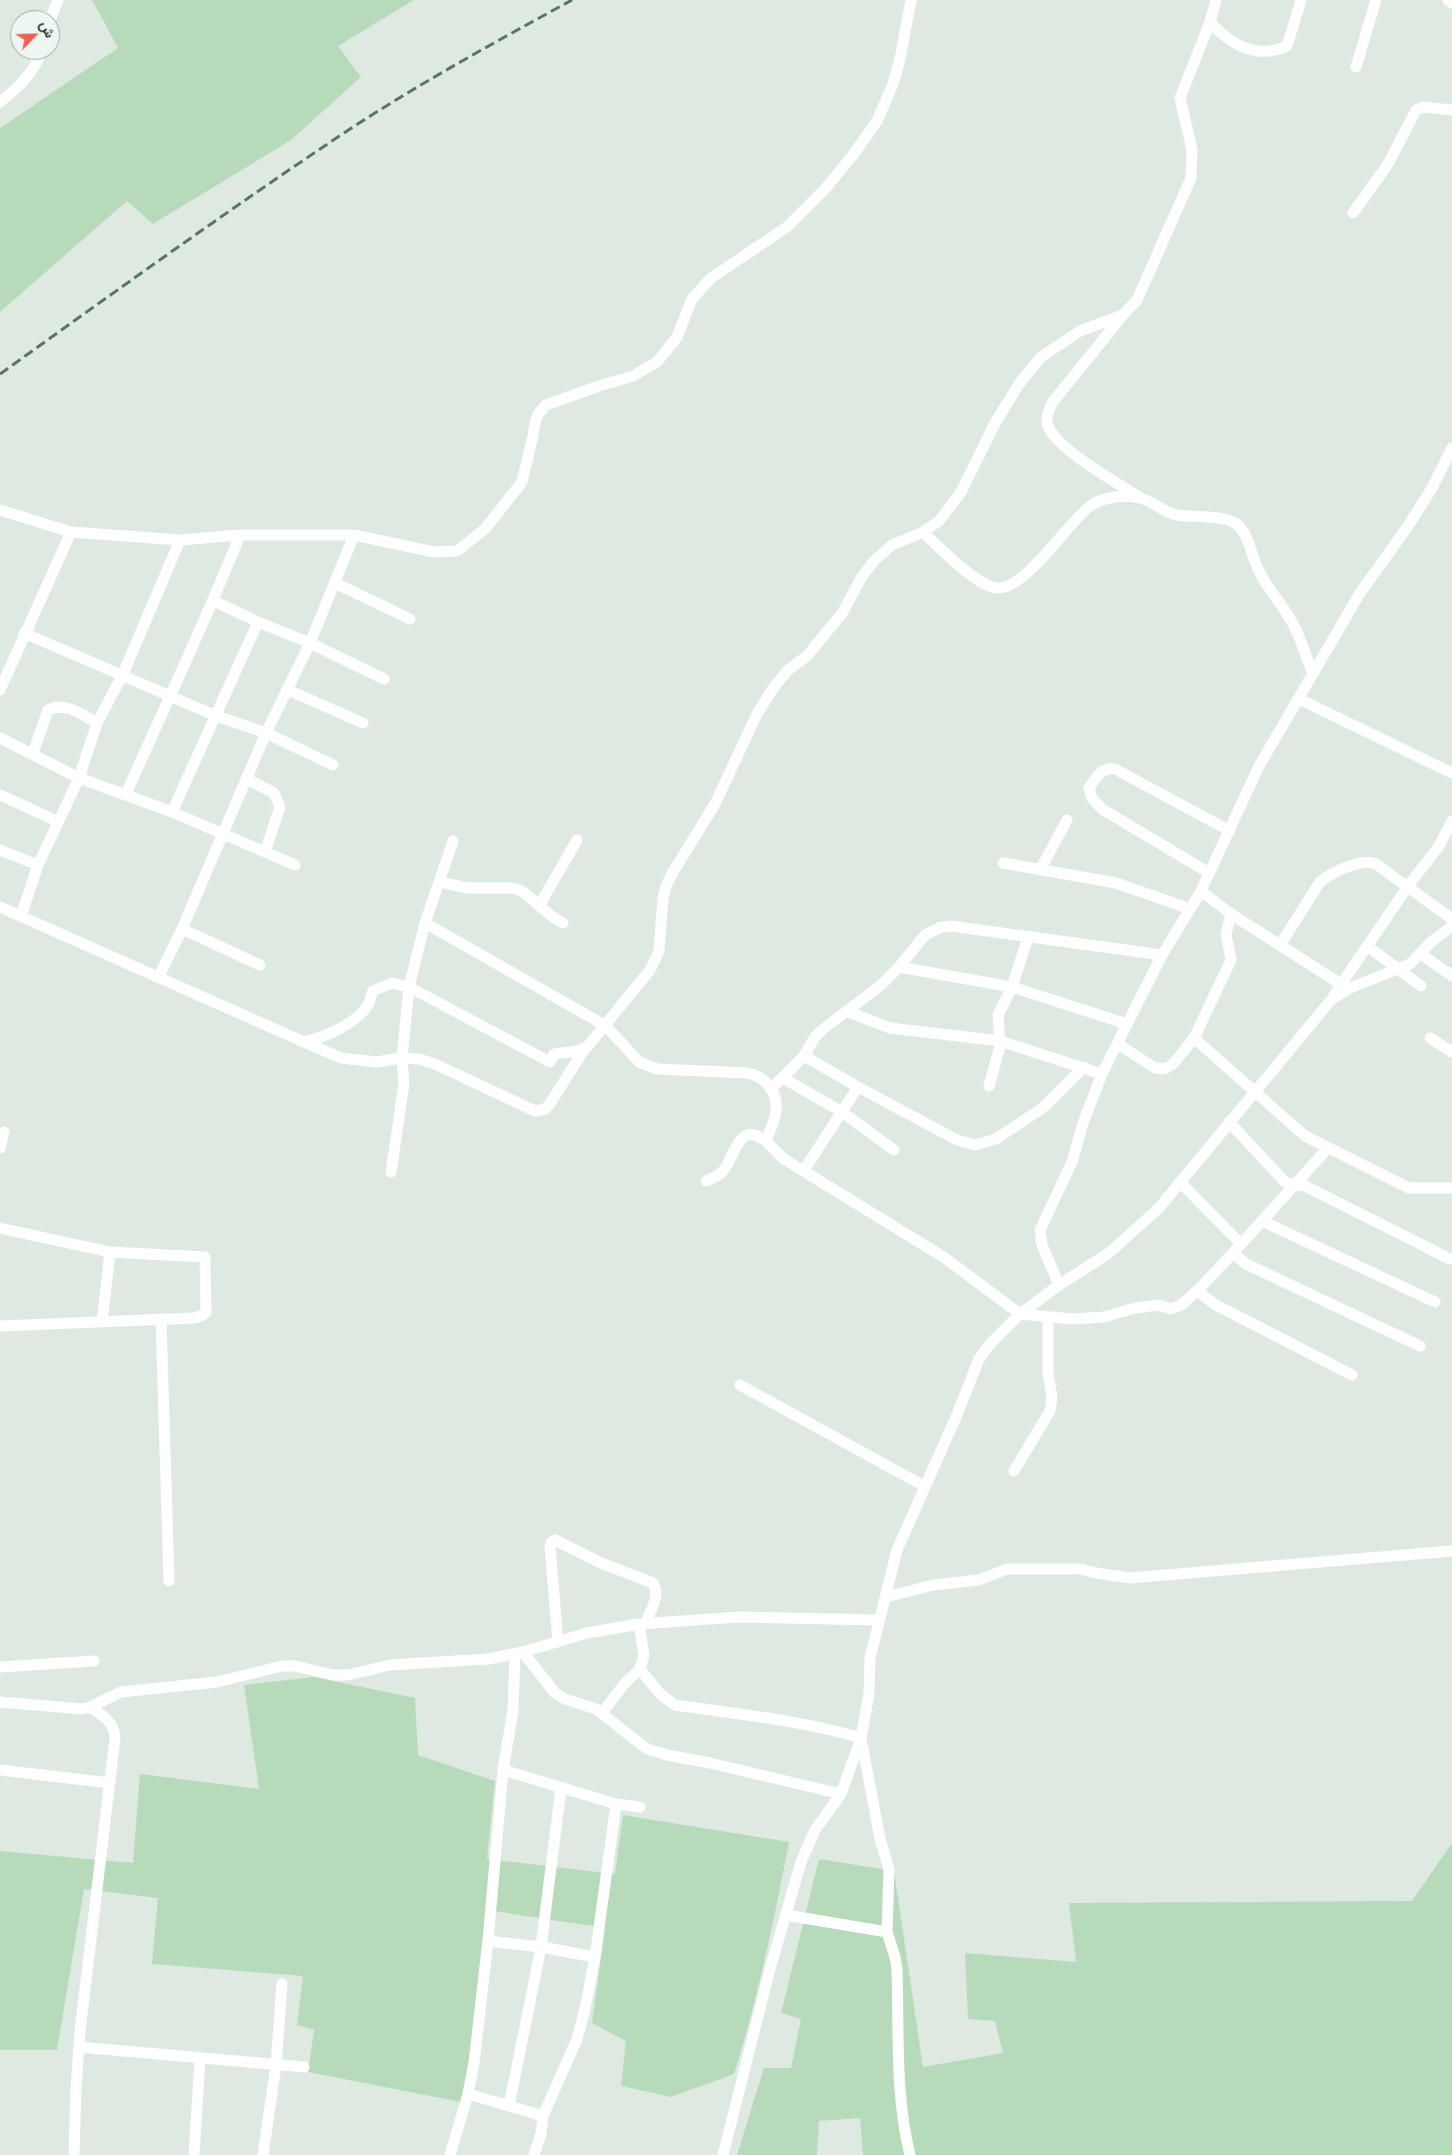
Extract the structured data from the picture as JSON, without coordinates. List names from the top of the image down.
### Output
{
  "north": "top right"
}
